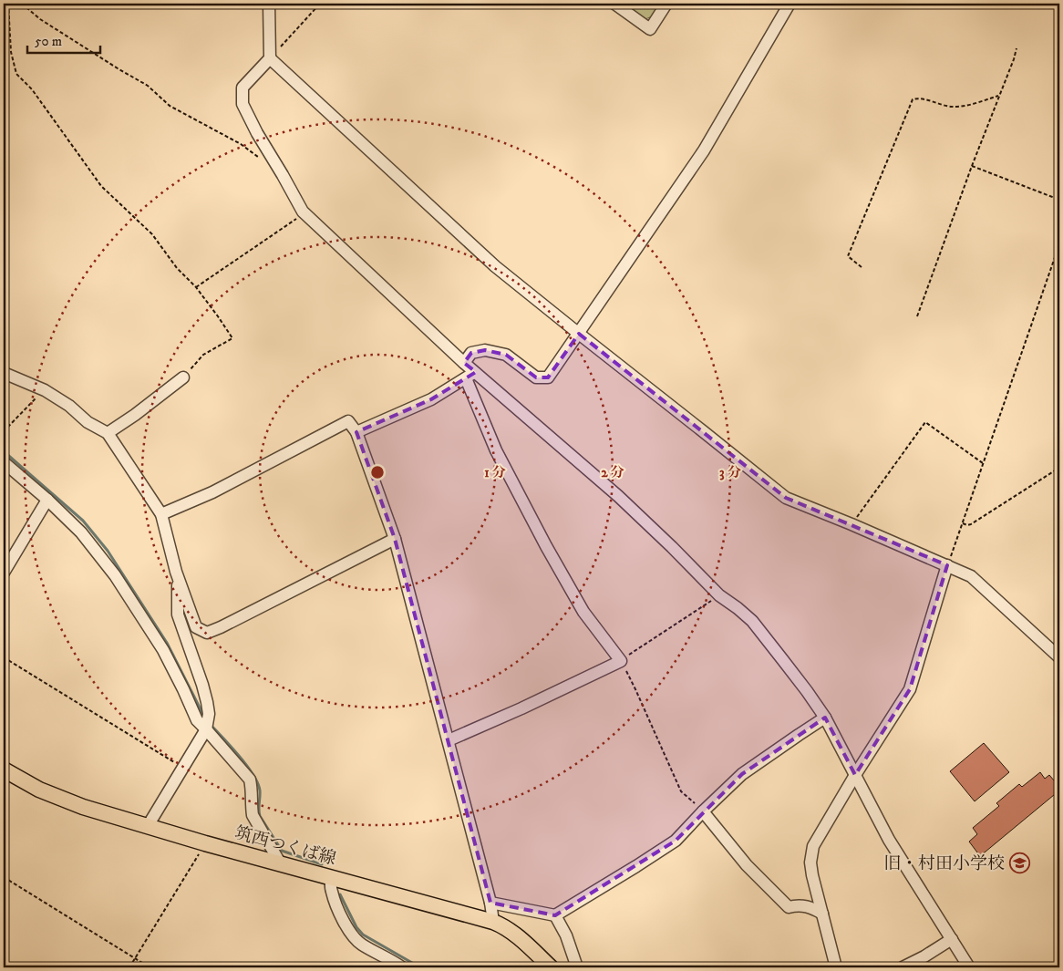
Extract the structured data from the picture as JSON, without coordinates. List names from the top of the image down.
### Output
{
  "streets": {
    "main road": ["筑西つくば線"]
  },
  "places": {
    "school or university": ["旧・村田小学校"]
  },
  "scale_bar": "50 m",
  "rings": ["1 分", "2 分", "3 分"]
}
